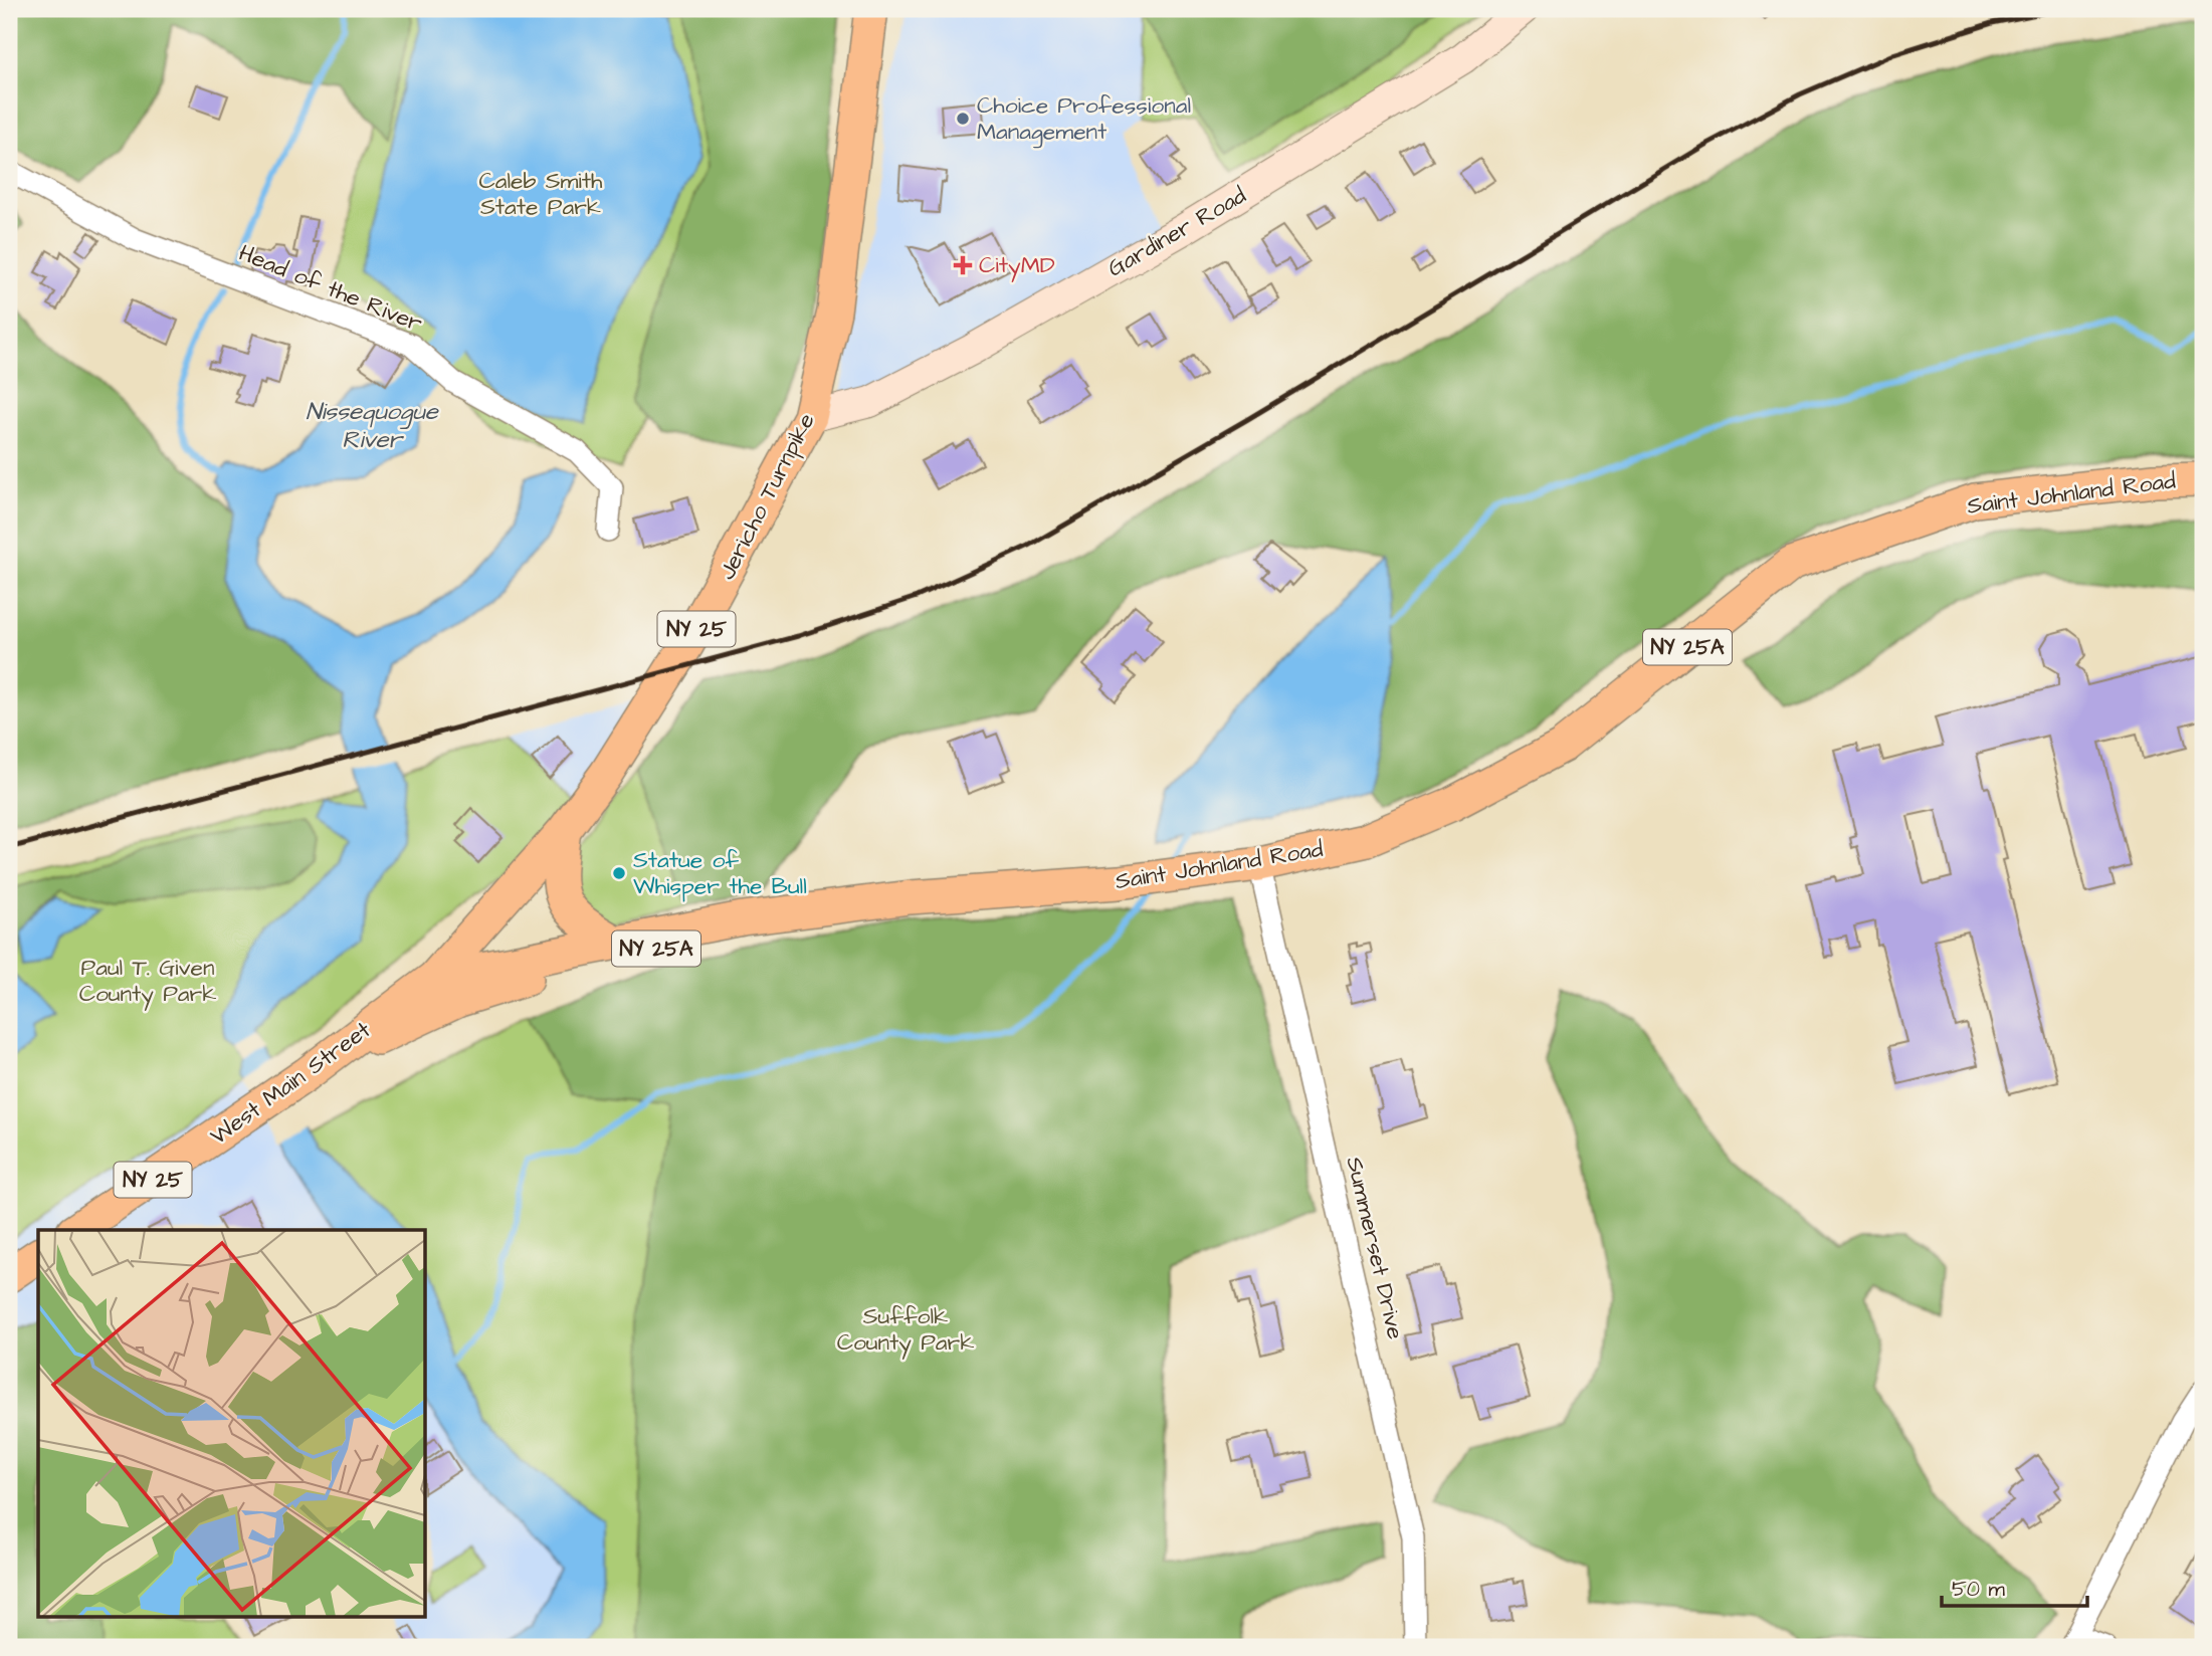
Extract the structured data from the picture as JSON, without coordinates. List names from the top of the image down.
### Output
{
  "streets": {
    "main road": [
      "Gardiner Road",
      "Saint Johnland Road",
      "Jericho Turnpike",
      "NY 25",
      "NY 25A",
      "West Main Street"
    ],
    "street": ["Head of the River", "Summerset Drive"]
  },
  "crossings": [
    ["Gardiner Road", "Jericho Turnpike"],
    ["Saint Johnland Road", "Jericho Turnpike"],
    ["Saint Johnland Road", "West Main Street"],
    ["Saint Johnland Road", "Summerset Drive"],
    ["Jericho Turnpike", "West Main Street"]
  ],
  "water": ["Nissequogue River"],
  "parks": ["Caleb Smith State Park", "Paul T. Given County Park", "Suffolk County Park"],
  "places": {
    "other": ["Choice Professional Management", "Statue of Whisper the Bull"],
    "health": ["CityMD"]
  },
  "scale_bar": "50 m"
}
